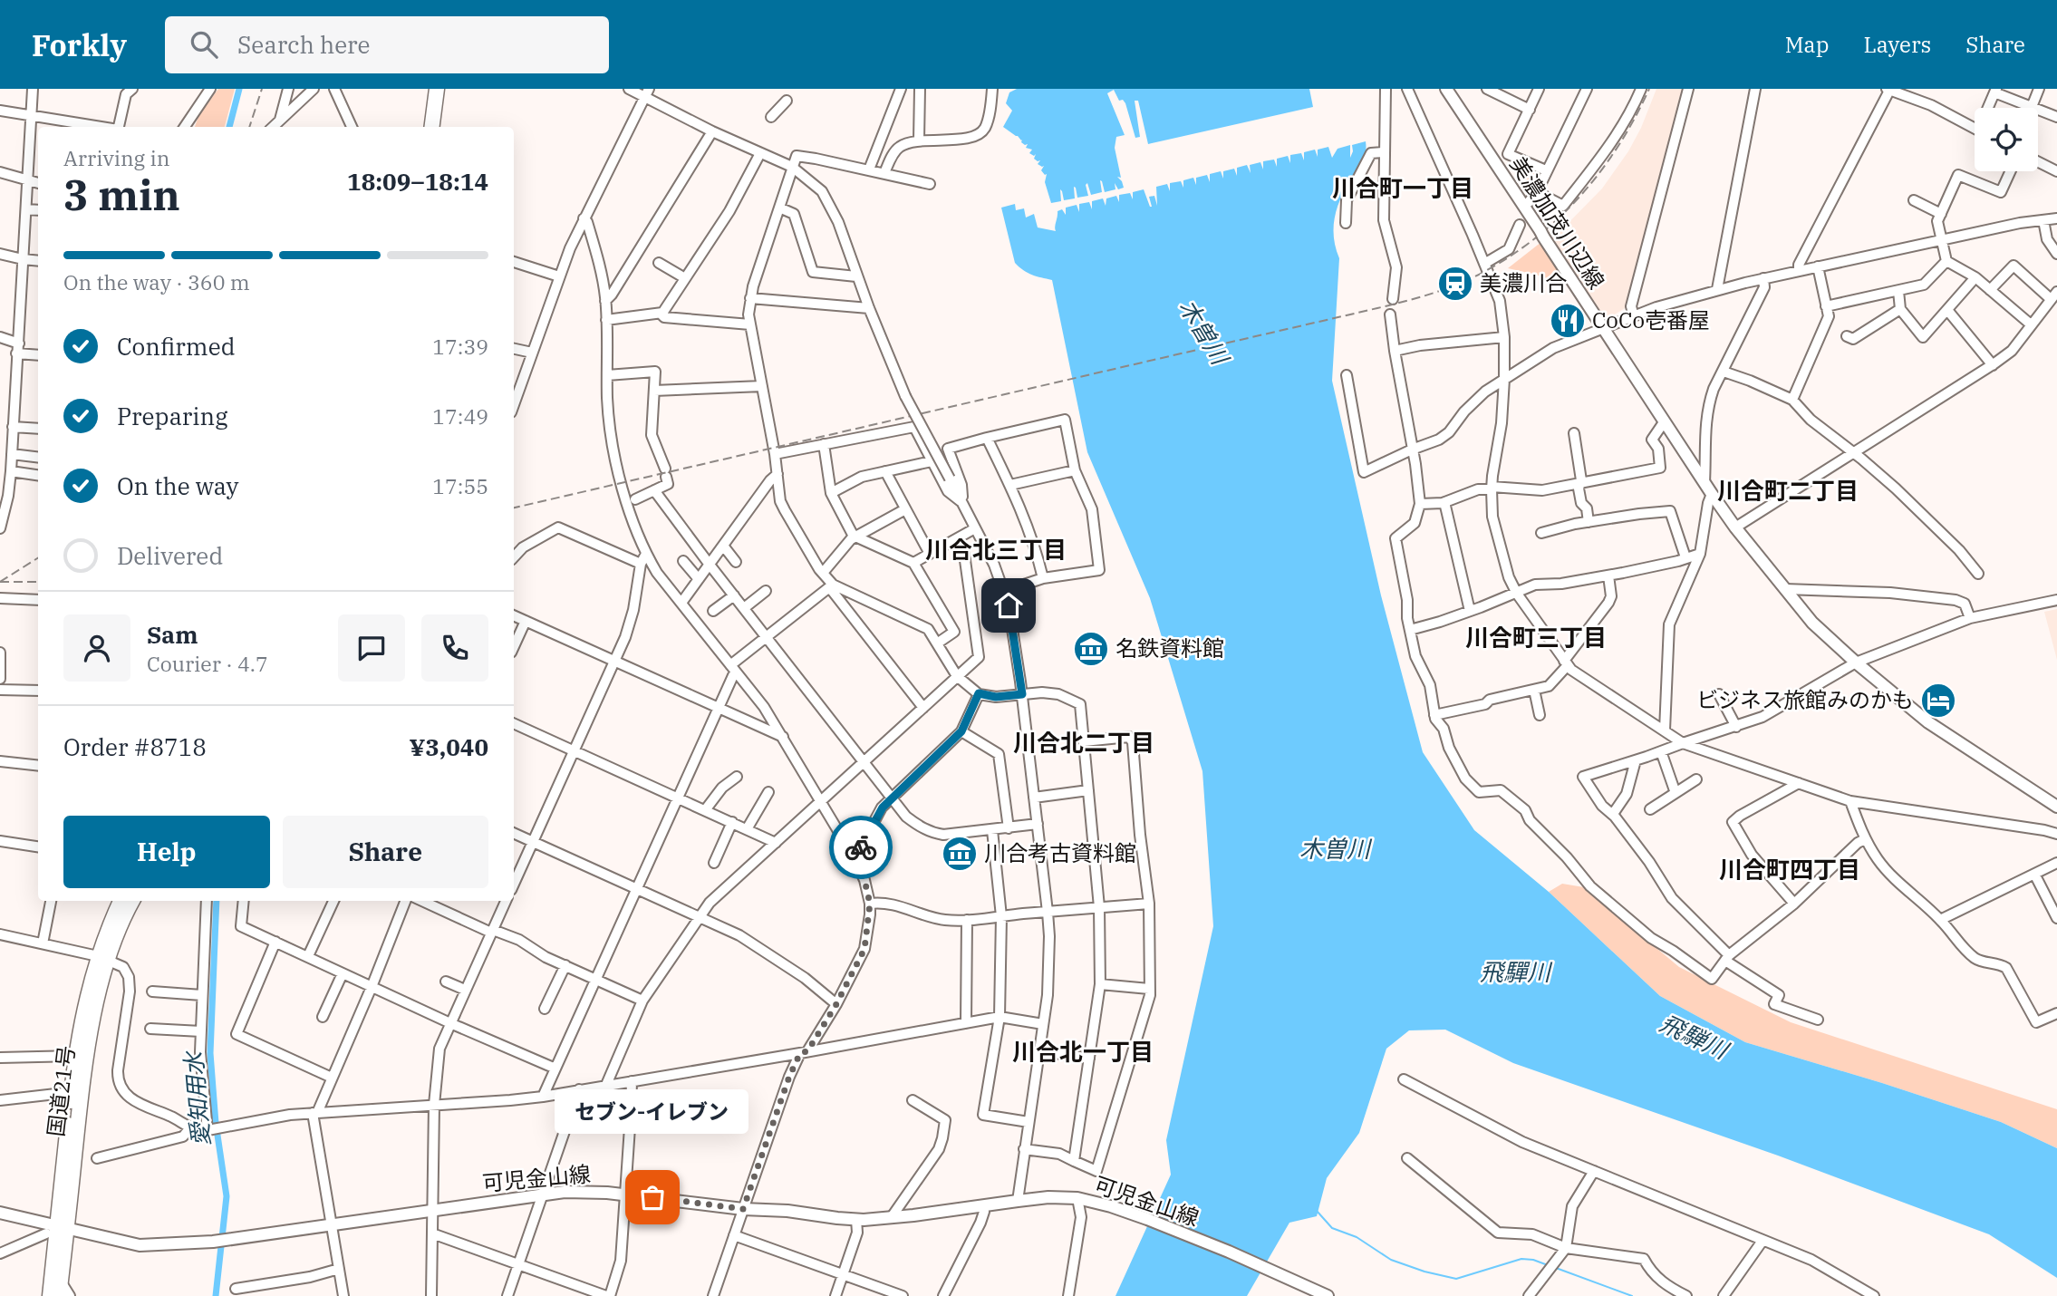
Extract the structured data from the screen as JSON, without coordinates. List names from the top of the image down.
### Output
{
  "streets": {
    "highway": ["国道21号"],
    "main road": ["美濃加茂川辺線", "可児金山線"]
  },
  "crossings": [
    ["国道21号", "可児金山線"]
  ],
  "districts": [
    "川合町一丁目",
    "川合町二丁目",
    "川合北三丁目",
    "川合町三丁目",
    "川合北二丁目",
    "川合町四丁目",
    "川合北一丁目"
  ],
  "water": [
    "木曽川",
    "飛驒川",
    "飛騨川",
    "愛知用水"
  ],
  "places": {
    "station": ["美濃川合"],
    "restaurant": ["CoCo壱番屋"],
    "museum": ["名鉄資料館", "川合考古資料館"],
    "hotel": ["ビジネス旅館みのかも"],
    "other": ["セブン-イレブン"]
  },
  "page": {
    "header": "Forkly",
    "search": "Search here",
    "nav": ["Map", "Layers", "Share"],
    "heading": ["3 min", "Arriving in", "18:09–18:14"],
    "panel": [
      "Sam",
      "Courier · 4.7",
      "Order #8718",
      "¥3,040"
    ],
    "bar": "On the way · 360 m",
    "list": [
      ["Confirmed", "17:39"],
      ["Preparing", "17:49"],
      ["On the way", "17:55"],
      "Delivered"
    ],
    "buttons": ["Help", "Share"],
    "bubble": "セブン-イレブン"
  }
}
